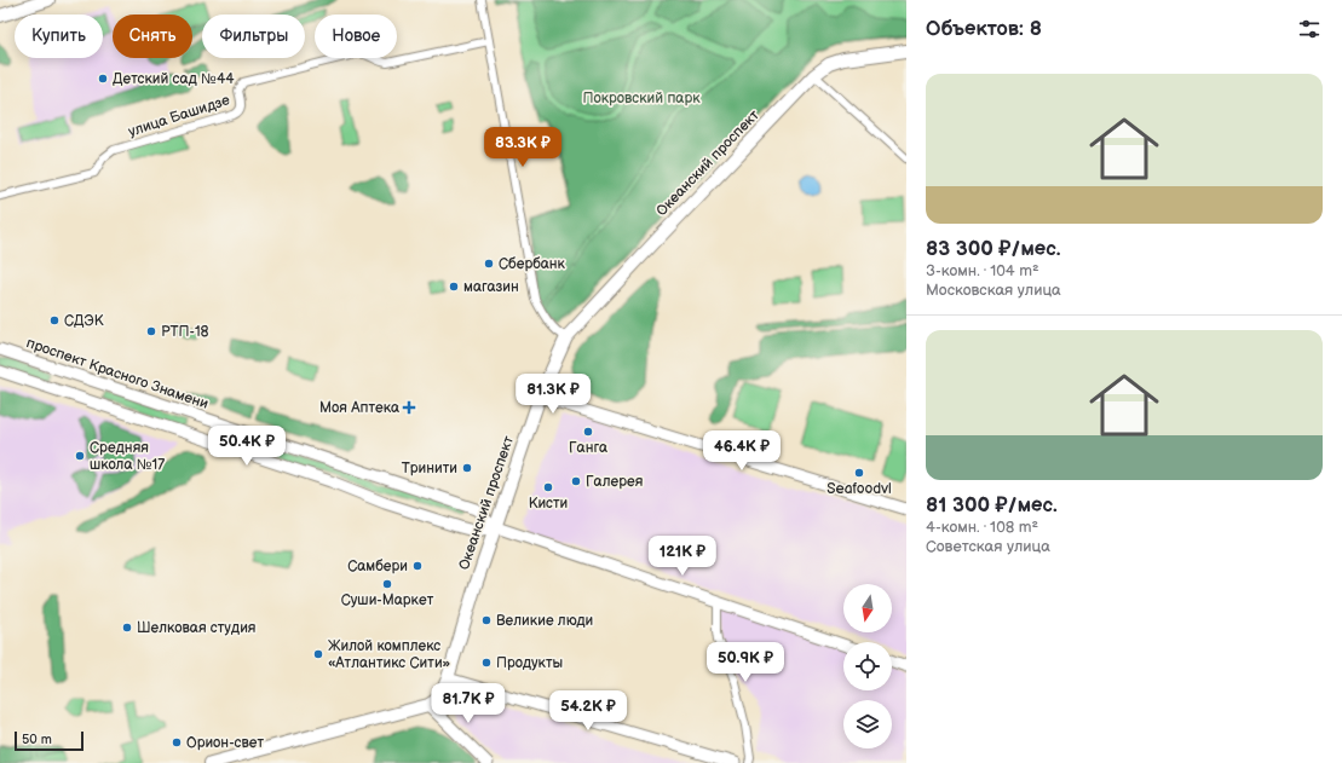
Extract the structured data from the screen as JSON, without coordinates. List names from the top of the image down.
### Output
{
  "streets": {
    "main road": ["Океанский проспект", "проспект Красного Знамени"],
    "street": ["улица Башидзе"]
  },
  "crossings": [
    ["Океанский проспект", "проспект Красного Знамени"]
  ],
  "parks": ["Покровский парк"],
  "places": {
    "other": [
      "Детский сад №44",
      "Сбербанк",
      "магазин",
      "СДЭК",
      "РТП-18",
      "Ганга",
      "Средняя школа №17",
      "Тринити",
      "Seafoodvl",
      "Галерея",
      "Кисти",
      "Самбери",
      "Суши-Маркет",
      "Великие люди",
      "Шелковая студия",
      "Жилой комплекс «Атлантикс Сити»",
      "Продукты",
      "Орион-свет"
    ],
    "health": ["Моя Аптека"]
  },
  "scale_bar": "50 m",
  "north": "bottom",
  "page": {
    "heading": "Объектов: 8",
    "chip": [
      "Купить",
      "Снять",
      "Фильтры",
      "Новое"
    ],
    "list": [
      {
        "name": "83 300 ₽/мес.",
        "note": "3-комн. · 104 m² · Московская улица"
      },
      {
        "name": "81 300 ₽/мес.",
        "note": "4-комн. · 108 m² · Советская улица"
      }
    ],
    "price": [
      "83.3K ₽",
      "81.3K ₽",
      "50.4K ₽",
      "46.4K ₽",
      "121K ₽",
      "50.9K ₽",
      "81.7K ₽",
      "54.2K ₽"
    ],
    "scale": "50 m"
  }
}
